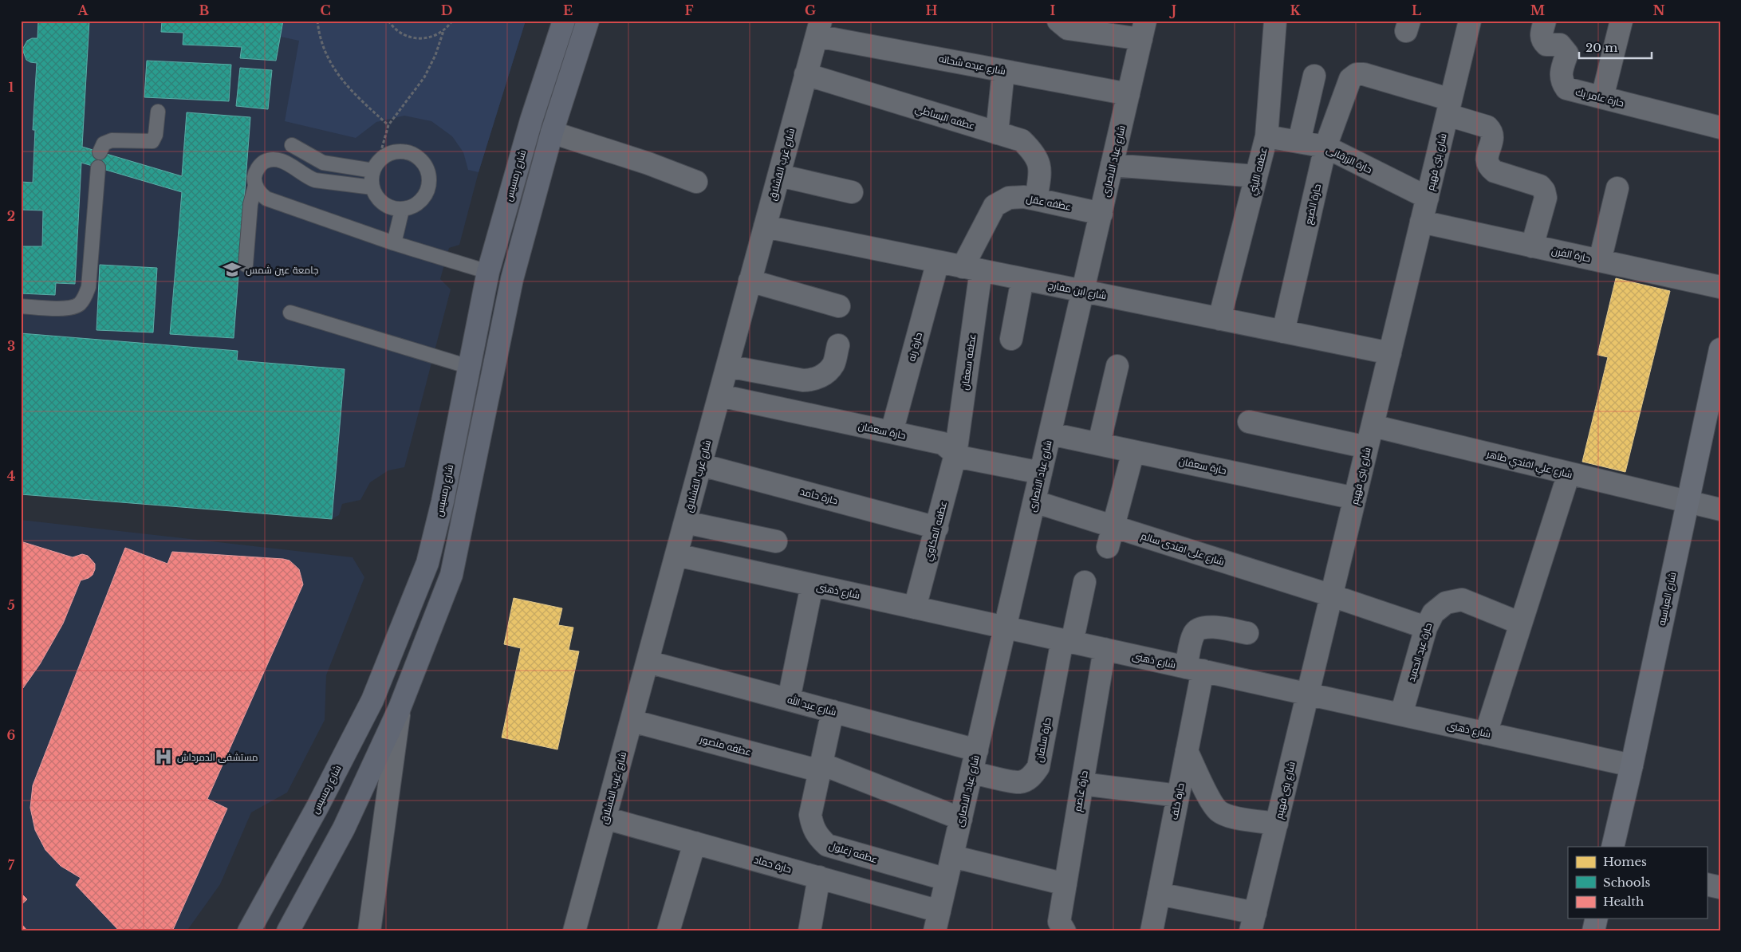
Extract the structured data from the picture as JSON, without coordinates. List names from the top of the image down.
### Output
{
  "streets": {
    "main road": ["شارع رمسيس", "شارع العباسيه"],
    "street": [
      "شارع عبده شحاته",
      "حارة عامر بك",
      "عطفه البساطي",
      "حارة الزرقانى",
      "شارع عباد الانصارى",
      "شارع بنى فهيم",
      "شارع غرب القشلاق",
      "عطفه الليثي",
      "عطفه عقل",
      "حارة الضبع",
      "حارة الفرن",
      "شارع ابن مفارج",
      "حارة رنه",
      "عطفه سعفان",
      "حارة سعفان",
      "شارع علي افندي طاهر",
      "حارة حامد",
      "عطفه المكاوي",
      "شارع على افندى سالم",
      "شارع ذهنى",
      "حارة عبد الحميد",
      "شارع عبد الله",
      "حارة سلمان",
      "عطفه منصور",
      "حارة عاصم",
      "حارة خلف",
      "عطفه زغلول",
      "حارة حماد"
    ]
  },
  "crossings": [
    ["شارع عبده شحاته", "شارع عباد الانصارى"],
    ["شارع عبده شحاته", "شارع غرب القشلاق"],
    ["عطفه البساطي", "شارع غرب القشلاق"],
    ["عطفه البساطي", "عطفه عقل"],
    ["حارة الزرقانى", "شارع بنى فهيم"],
    ["حارة الزرقانى", "عطفه الليثي"],
    ["حارة الزرقانى", "حارة الضبع"],
    ["شارع عباد الانصارى", "عطفه عقل"],
    ["شارع عباد الانصارى", "شارع ابن مفارج"],
    ["شارع عباد الانصارى", "حارة سعفان"],
    ["شارع عباد الانصارى", "شارع على افندى سالم"],
    ["شارع عباد الانصارى", "شارع ذهنى"],
    ["شارع عباد الانصارى", "شارع عبد الله"],
    ["شارع عباد الانصارى", "حارة سلمان"],
    ["شارع عباد الانصارى", "عطفه منصور"],
    ["شارع عباد الانصارى", "عطفه زغلول"],
    ["شارع عباد الانصارى", "حارة حماد"],
    ["شارع بنى فهيم", "حارة الضبع"],
    ["شارع بنى فهيم", "حارة الفرن"],
    ["شارع بنى فهيم", "شارع ابن مفارج"],
    ["شارع بنى فهيم", "حارة سعفان"],
    ["شارع بنى فهيم", "شارع علي افندي طاهر"],
    ["شارع بنى فهيم", "شارع على افندى سالم"],
    ["شارع بنى فهيم", "شارع ذهنى"],
    ["شارع غرب القشلاق", "شارع ابن مفارج"],
    ["شارع غرب القشلاق", "حارة سعفان"],
    ["شارع غرب القشلاق", "حارة حامد"],
    ["شارع غرب القشلاق", "شارع ذهنى"],
    ["شارع غرب القشلاق", "شارع عبد الله"],
    ["شارع غرب القشلاق", "عطفه منصور"],
    ["شارع غرب القشلاق", "حارة حماد"],
    ["عطفه الليثي", "شارع ابن مفارج"],
    ["عطفه عقل", "شارع ابن مفارج"],
    ["عطفه عقل", "عطفه سعفان"],
    ["حارة الضبع", "شارع ابن مفارج"],
    ["شارع ابن مفارج", "حارة رنه"],
    ["شارع ابن مفارج", "عطفه سعفان"],
    ["حارة رنه", "حارة سعفان"],
    ["عطفه سعفان", "حارة سعفان"],
    ["عطفه سعفان", "عطفه المكاوي"],
    ["حارة سعفان", "عطفه المكاوي"],
    ["شارع علي افندي طاهر", "شارع العباسيه"],
    ["حارة حامد", "عطفه المكاوي"],
    ["عطفه المكاوي", "شارع ذهنى"],
    ["شارع على افندى سالم", "حارة عبد الحميد"],
    ["شارع ذهنى", "شارع العباسيه"],
    ["شارع ذهنى", "حارة عبد الحميد"],
    ["شارع ذهنى", "حارة سلمان"],
    ["شارع ذهنى", "حارة عاصم"],
    ["شارع ذهنى", "حارة خلف"],
    ["شارع عبد الله", "عطفه زغلول"],
    ["عطفه منصور", "عطفه زغلول"]
  ],
  "places": {
    "school or university": ["جامعة عين شمس"],
    "hospital": ["مستشفى الدمرداش"]
  },
  "legend": ["Homes", "Schools", "Health"],
  "scale_bar": "20 m",
  "grid": {
    "columns": [
      "A",
      "B",
      "C",
      "D",
      "E",
      "F",
      "G",
      "H",
      "I",
      "J",
      "K",
      "L",
      "M",
      "N"
    ],
    "rows": [
      "1",
      "2",
      "3",
      "4",
      "5",
      "6",
      "7"
    ]
  }
}
